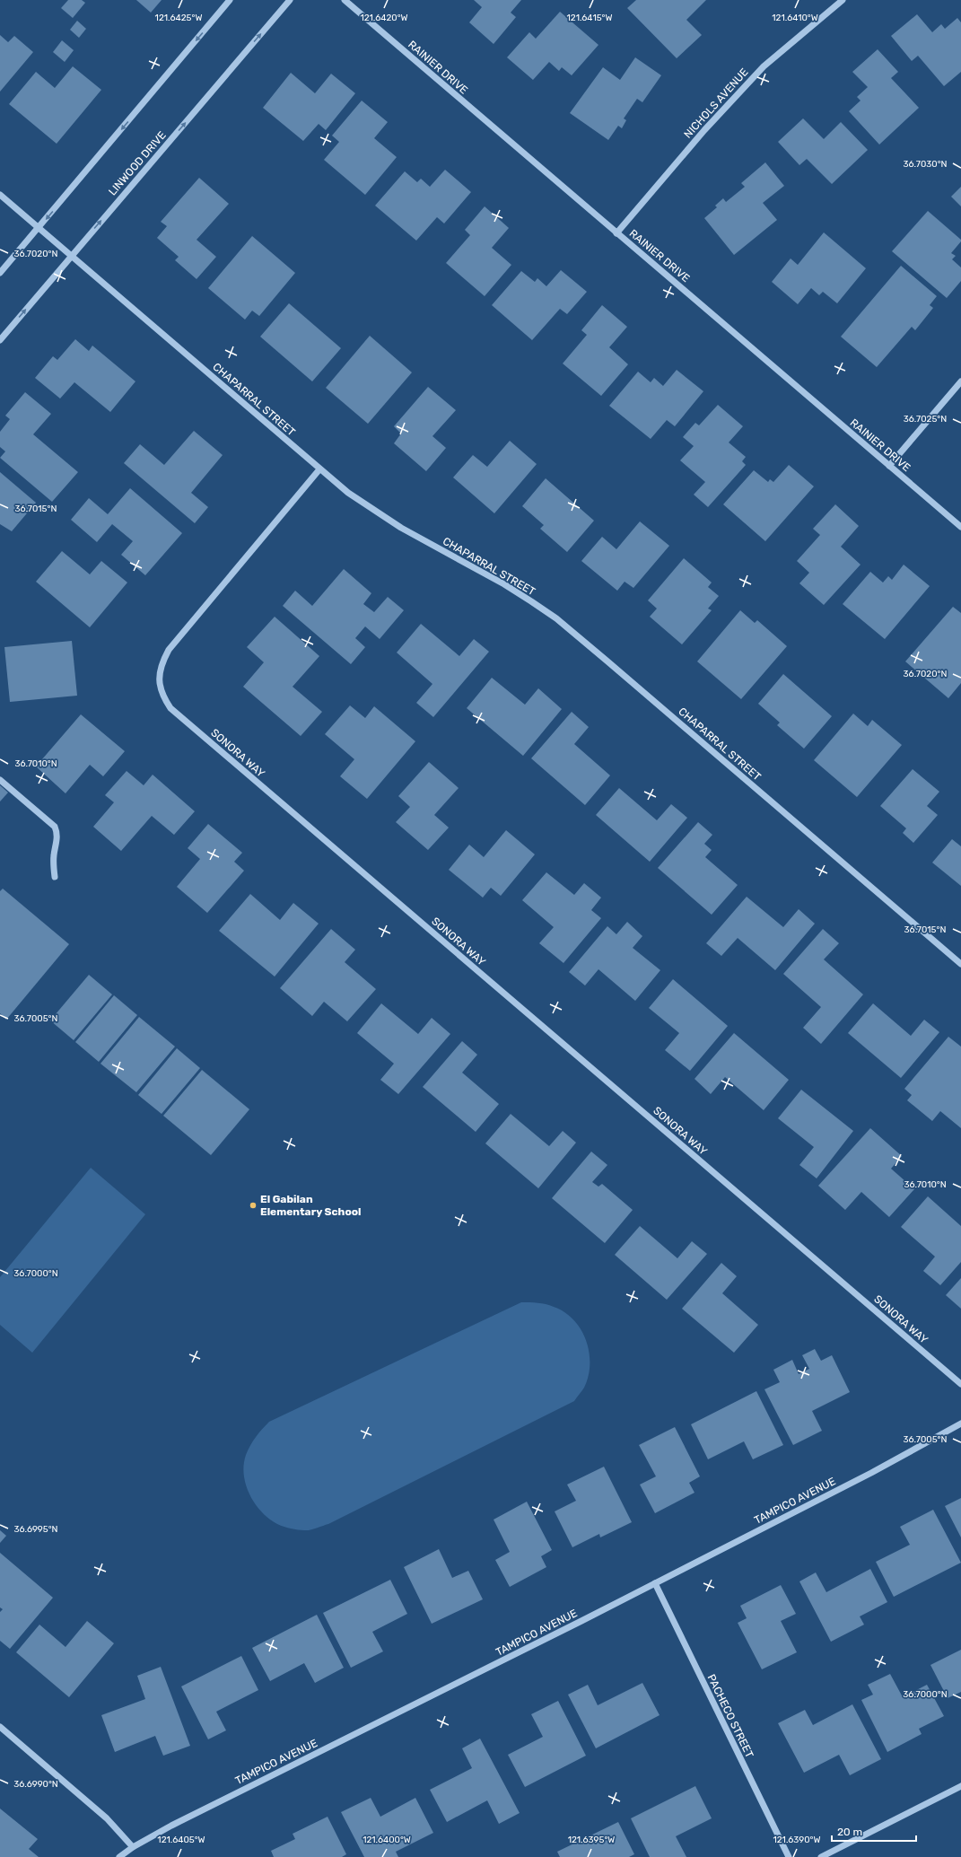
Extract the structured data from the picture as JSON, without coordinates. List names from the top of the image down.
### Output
{
  "streets": {
    "street": [
      "RAINIER DRIVE",
      "NICHOLS AVENUE",
      "LINWOOD DRIVE",
      "CHAPARRAL STREET",
      "SONORA WAY",
      "TAMPICO AVENUE",
      "PACHECO STREET"
    ]
  },
  "crossings": [
    ["RAINIER DRIVE", "NICHOLS AVENUE"],
    ["LINWOOD DRIVE", "CHAPARRAL STREET"],
    ["CHAPARRAL STREET", "SONORA WAY"],
    ["TAMPICO AVENUE", "PACHECO STREET"]
  ],
  "places": ["El Gabilan Elementary School"],
  "scale_bar": "20 m",
  "coordinates": [
    "121.6425°W",
    "121.6420°W",
    "121.6410°W",
    "121.6415°W",
    "36.7030°N",
    "36.7020°N",
    "36.7025°N",
    "36.7015°N",
    "36.7010°N",
    "36.7005°N",
    "36.7000°N",
    "36.6995°N",
    "36.6990°N",
    "121.6405°W",
    "121.6400°W",
    "121.6395°W",
    "121.6390°W"
  ]
}
